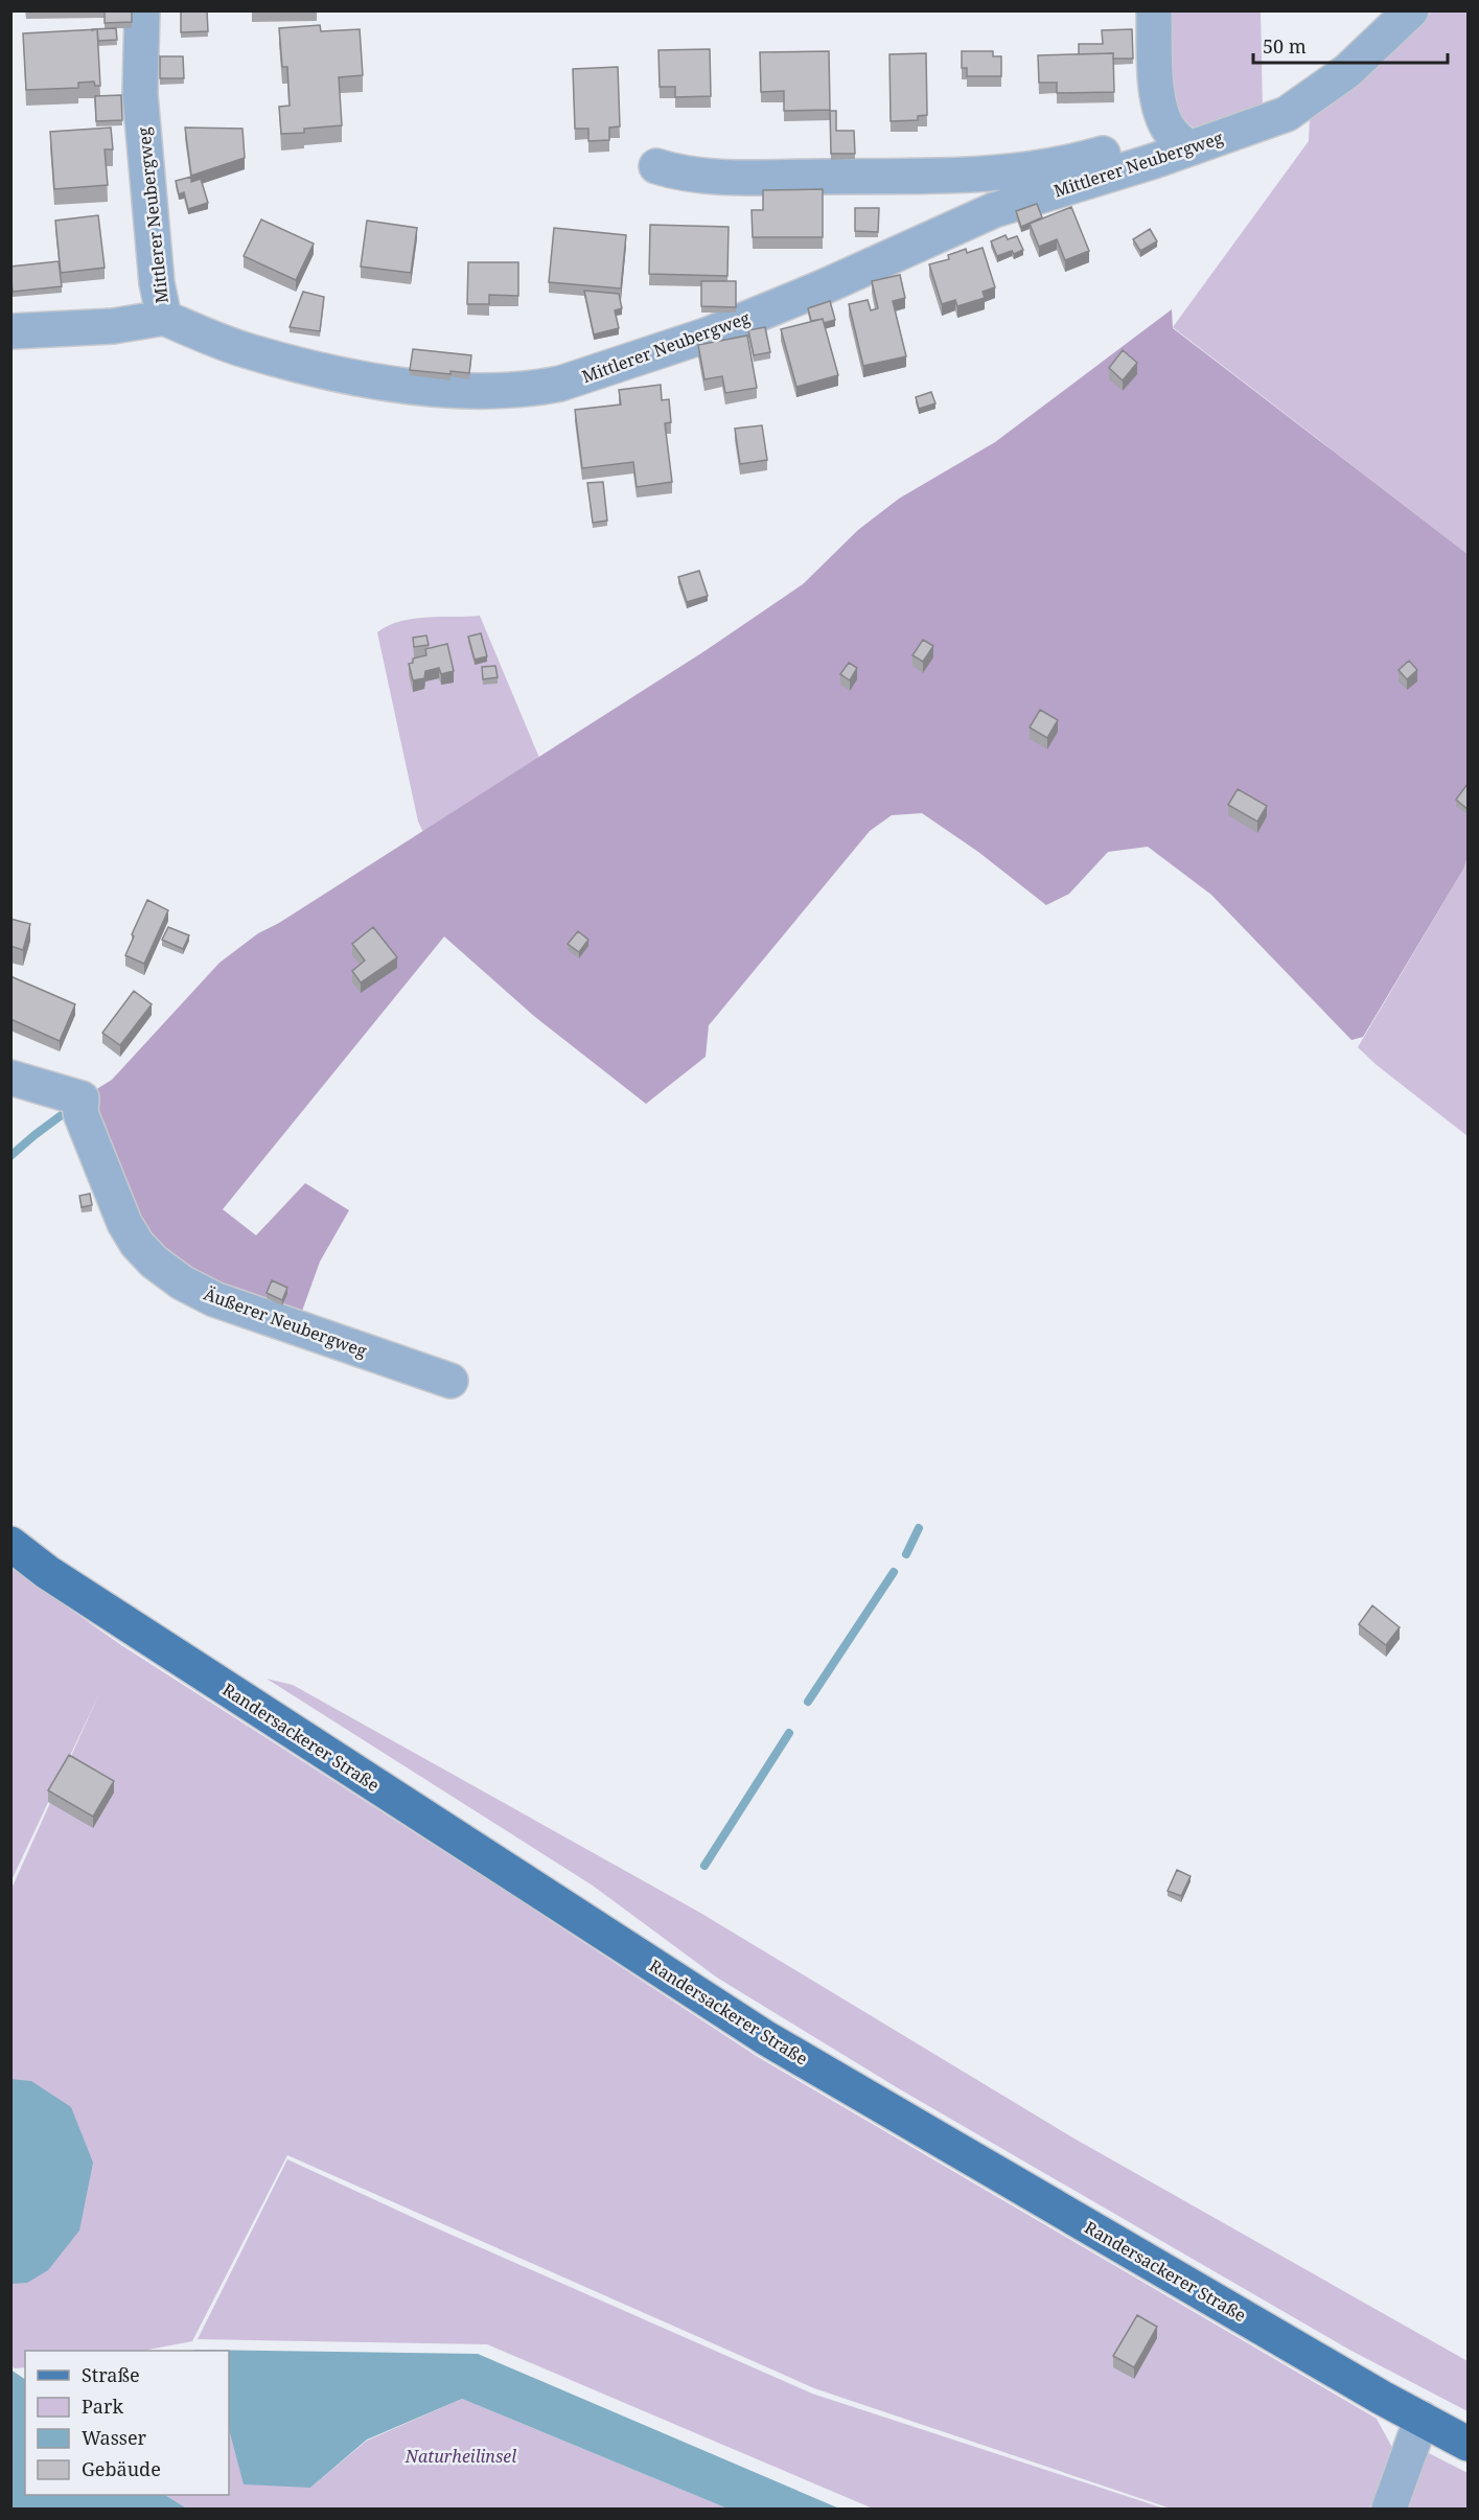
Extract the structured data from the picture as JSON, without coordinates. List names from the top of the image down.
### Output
{
  "streets": {
    "main road": ["Randersackerer Straße"],
    "street": ["Mittlerer Neubergweg", "Äußerer Neubergweg"]
  },
  "parks": ["Naturheilinsel"],
  "legend": [
    "Straße",
    "Park",
    "Wasser",
    "Gebäude"
  ],
  "scale_bar": "50 m"
}
